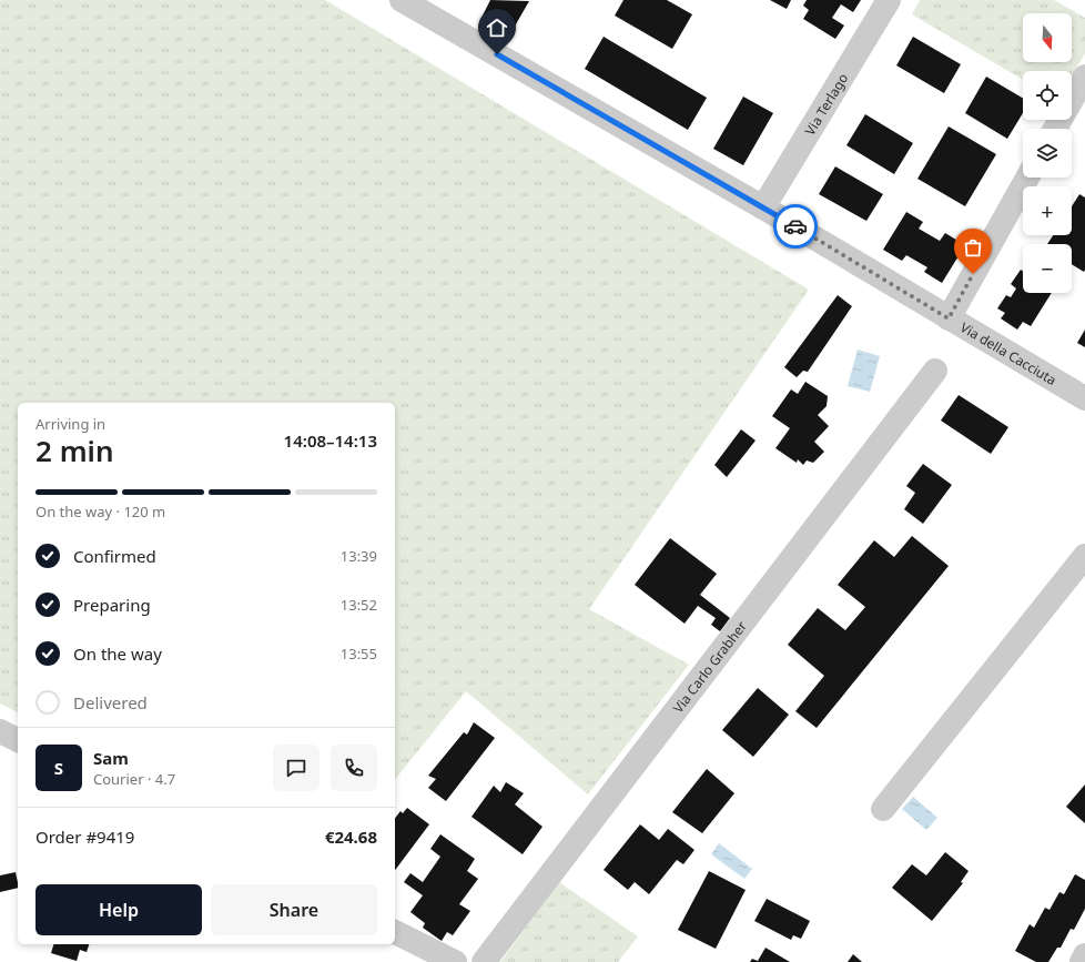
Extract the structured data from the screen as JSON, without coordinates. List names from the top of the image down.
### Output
{
  "streets": {
    "street": ["Via Terlago", "Via della Cacciuta", "Via Carlo Grabher"]
  },
  "crossings": [
    ["Via Terlago", "Via della Cacciuta"]
  ],
  "north": "bottom",
  "page": {
    "map_buttons": ["+", "−"],
    "heading": ["2 min", "Arriving in", "14:08–14:13"],
    "panel": [
      "Sam",
      "Courier · 4.7",
      "Order #9419",
      "€24.68"
    ],
    "bar": "On the way · 120 m",
    "list": [
      ["Confirmed", "13:39"],
      ["Preparing", "13:52"],
      ["On the way", "13:55"],
      "Delivered"
    ],
    "round": "S",
    "buttons": ["Help", "Share"]
  }
}
